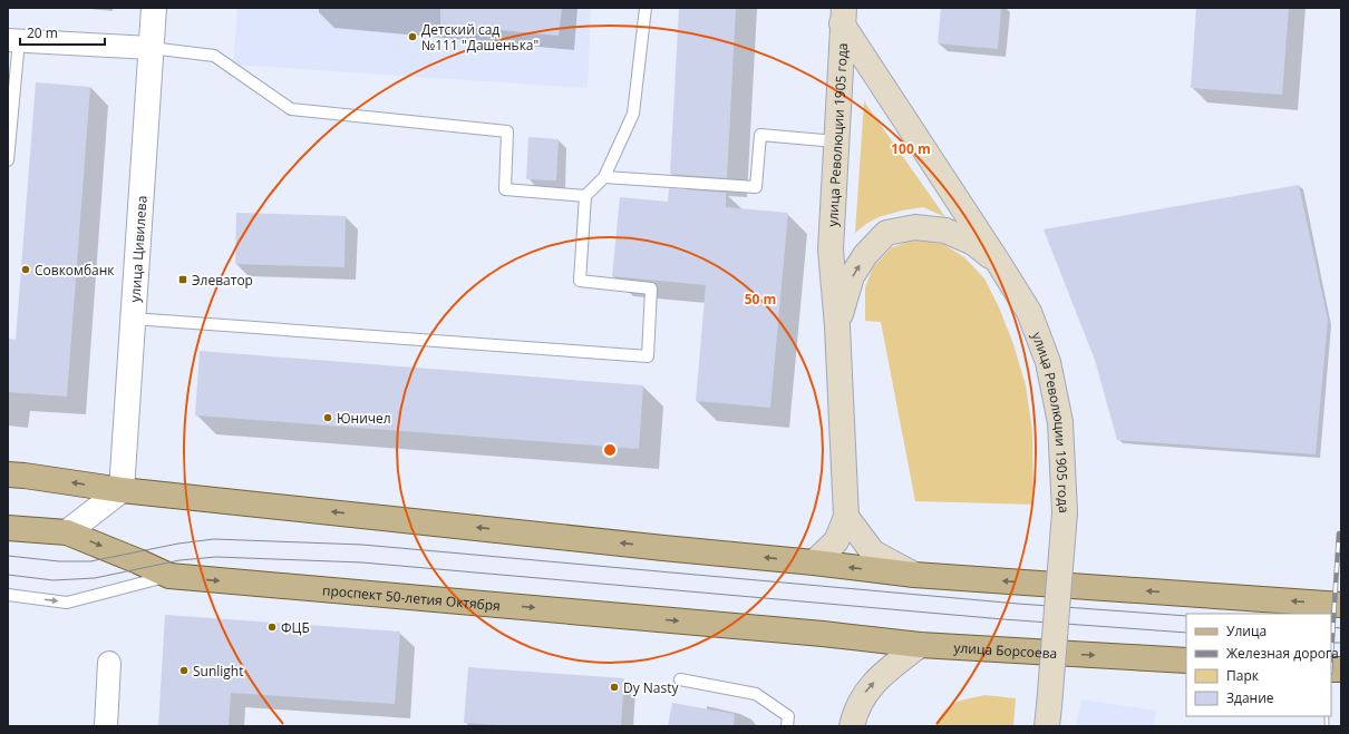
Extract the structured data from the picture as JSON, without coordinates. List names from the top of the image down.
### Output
{
  "streets": {
    "main road": ["улица Революции 1905 года", "проспект 50-летия Октября", "улица Борсоева"],
    "street": ["улица Цивилева"]
  },
  "crossings": [
    ["проспект 50-летия Октября", "улица Борсоева"]
  ],
  "places": {
    "other": [
      "Детский сад №111 \"Дашенька\"",
      "Совкомбанк",
      "Юничел",
      "ФЦБ",
      "Sunlight",
      "Dy Nasty"
    ],
    "transit": ["Элеватор"]
  },
  "legend": [
    "Улица",
    "Железная дорога",
    "Парк",
    "Здание"
  ],
  "scale_bar": "20 m",
  "rings": ["100 m", "50 m"]
}
